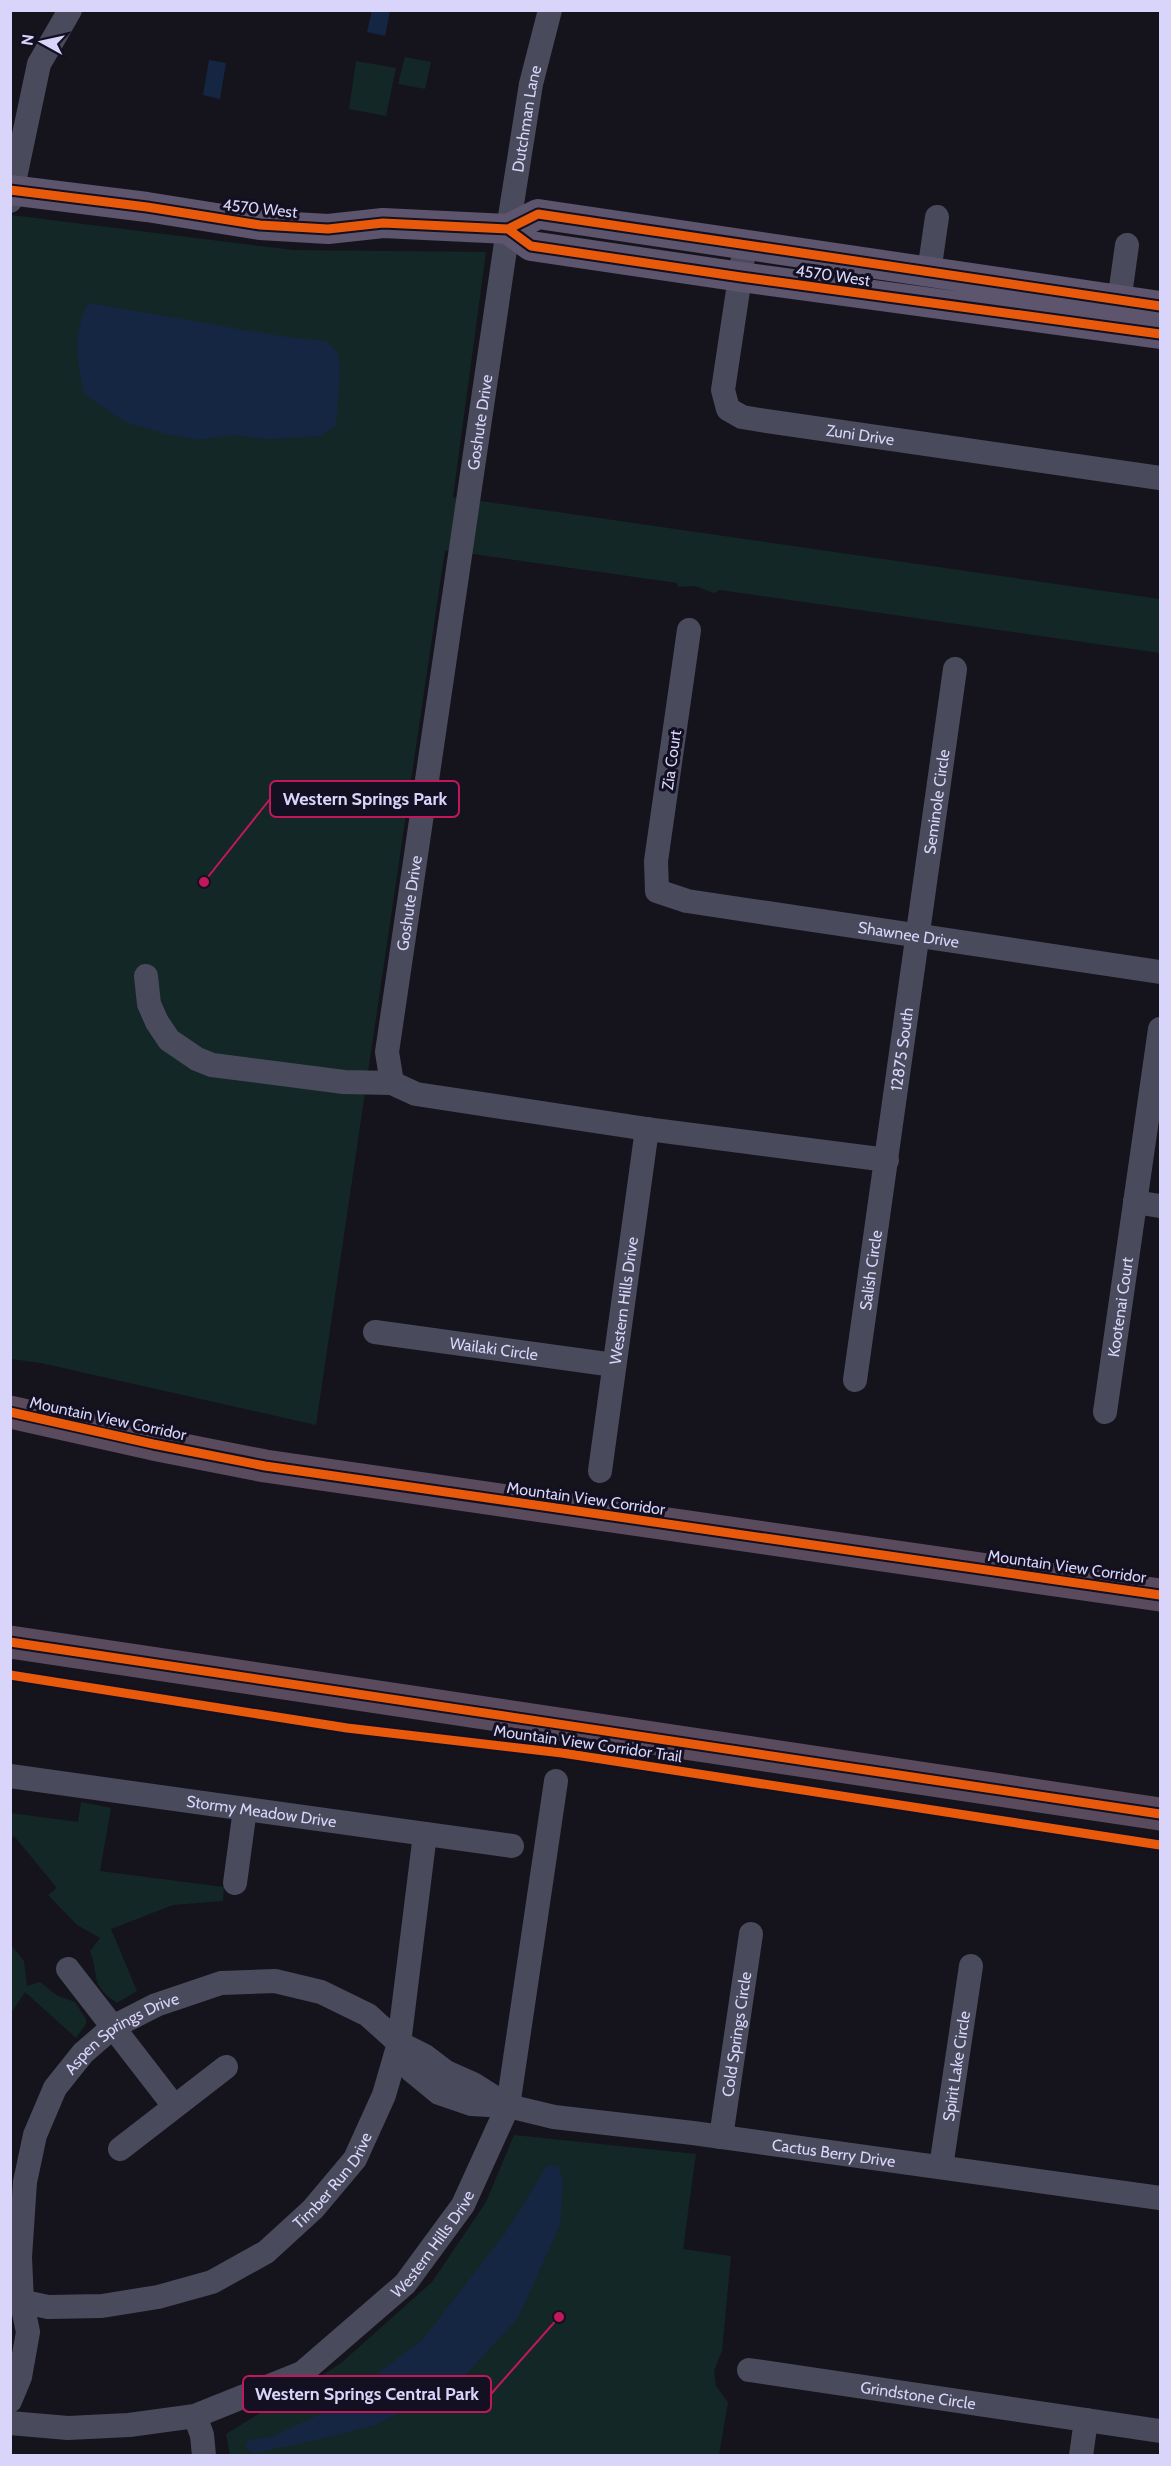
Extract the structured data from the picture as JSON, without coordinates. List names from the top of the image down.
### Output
{
  "streets": {
    "highway": ["Mountain View Corridor"],
    "main road": ["4570 West"],
    "street": [
      "Dutchman Lane",
      "Goshute Drive",
      "Zuni Drive",
      "Zia Court",
      "Seminole Circle",
      "Shawnee Drive",
      "12875 South",
      "Salish Circle",
      "Western Hills Drive",
      "Kootenai Court",
      "Wailaki Circle",
      "Stormy Meadow Drive",
      "Cold Springs Circle",
      "Aspen Springs Drive",
      "Spirit Lake Circle",
      "Cactus Berry Drive",
      "Timber Run Drive",
      "Grindstone Circle"
    ],
    "cycle path": ["Mountain View Corridor Trail"]
  },
  "crossings": [
    ["Dutchman Lane", "4570 West"],
    ["Dutchman Lane", "Goshute Drive"],
    ["4570 West", "Goshute Drive"],
    ["4570 West", "Zuni Drive"],
    ["Zia Court", "Shawnee Drive"],
    ["Seminole Circle", "Shawnee Drive"],
    ["Seminole Circle", "12875 South"],
    ["Shawnee Drive", "12875 South"],
    ["12875 South", "Salish Circle"],
    ["Western Hills Drive", "Wailaki Circle"],
    ["Western Hills Drive", "Aspen Springs Drive"],
    ["Western Hills Drive", "Cactus Berry Drive"],
    ["Stormy Meadow Drive", "Timber Run Drive"],
    ["Cold Springs Circle", "Cactus Berry Drive"],
    ["Aspen Springs Drive", "Cactus Berry Drive"],
    ["Aspen Springs Drive", "Timber Run Drive"],
    ["Spirit Lake Circle", "Cactus Berry Drive"]
  ],
  "places": ["Western Springs Park", "Western Springs Central Park"],
  "north": "left"
}
